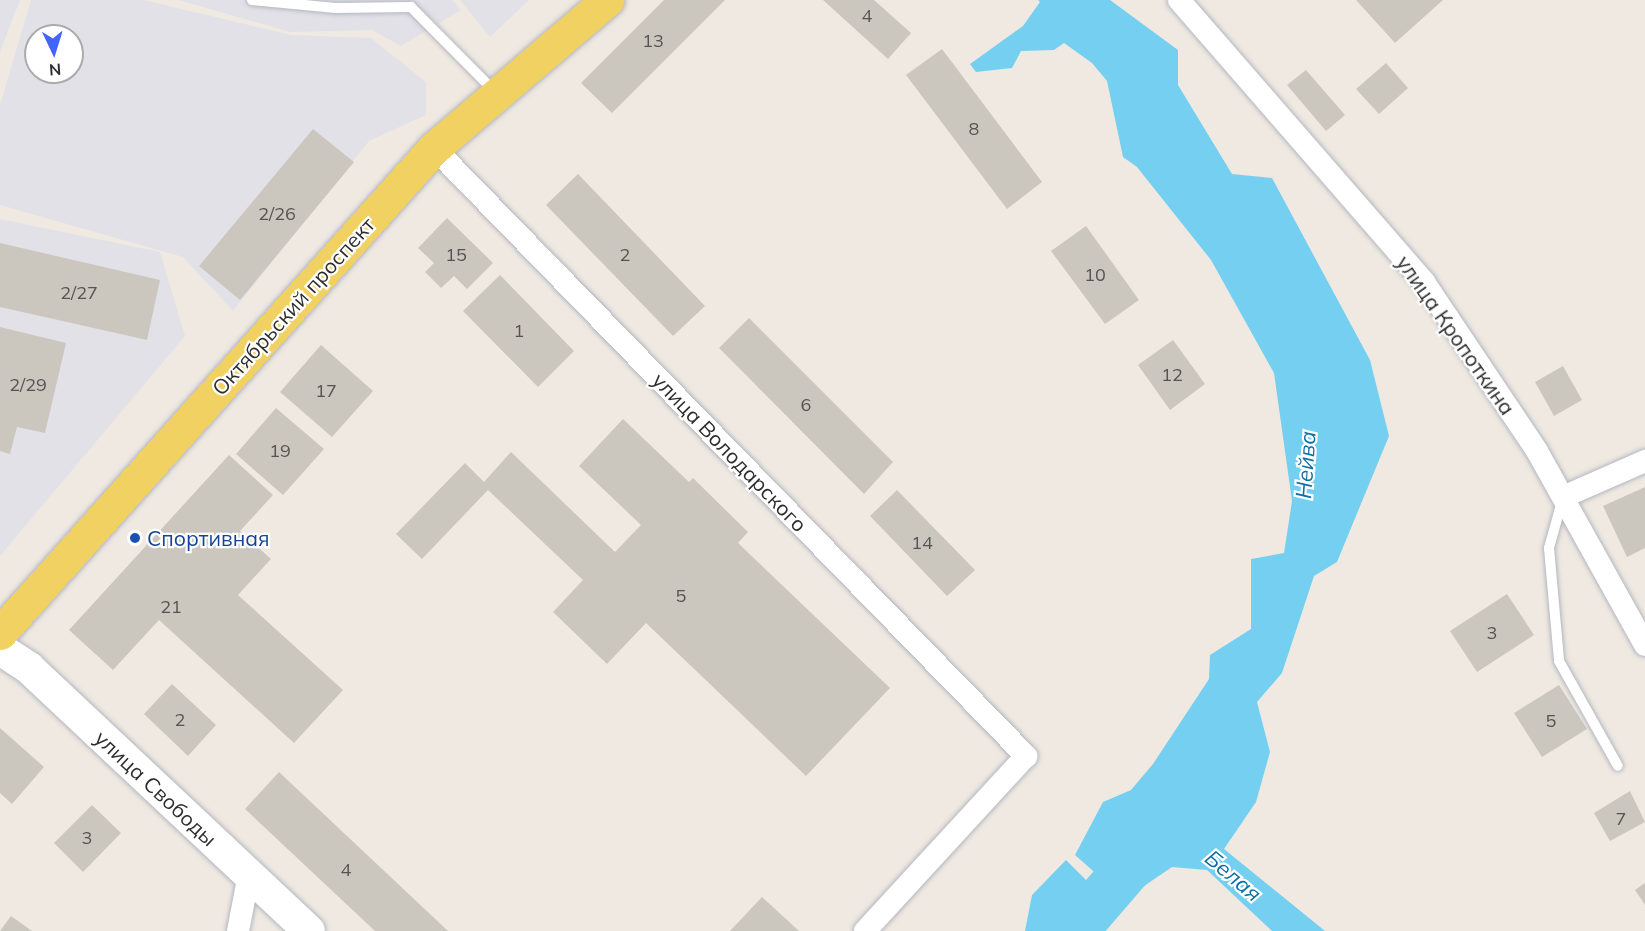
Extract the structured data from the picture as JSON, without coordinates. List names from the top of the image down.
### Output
{
  "streets": {
    "main road": ["Октябрьский проспект", "улица Свободы"],
    "street": ["улица Кропоткина", "улица Володарского"]
  },
  "crossings": [
    ["Октябрьский проспект", "улица Володарского"],
    ["Октябрьский проспект", "улица Свободы"]
  ],
  "water": ["Нейва", "Белая"],
  "places": ["Спортивная"],
  "house_numbers": [
    "4",
    "13",
    "8",
    "2/26",
    "15",
    "2",
    "10",
    "2/27",
    "1",
    "12",
    "2/29",
    "17",
    "6",
    "19",
    "14",
    "5",
    "21",
    "3",
    "2",
    "5",
    "7",
    "3",
    "4"
  ],
  "north": "bottom"
}
